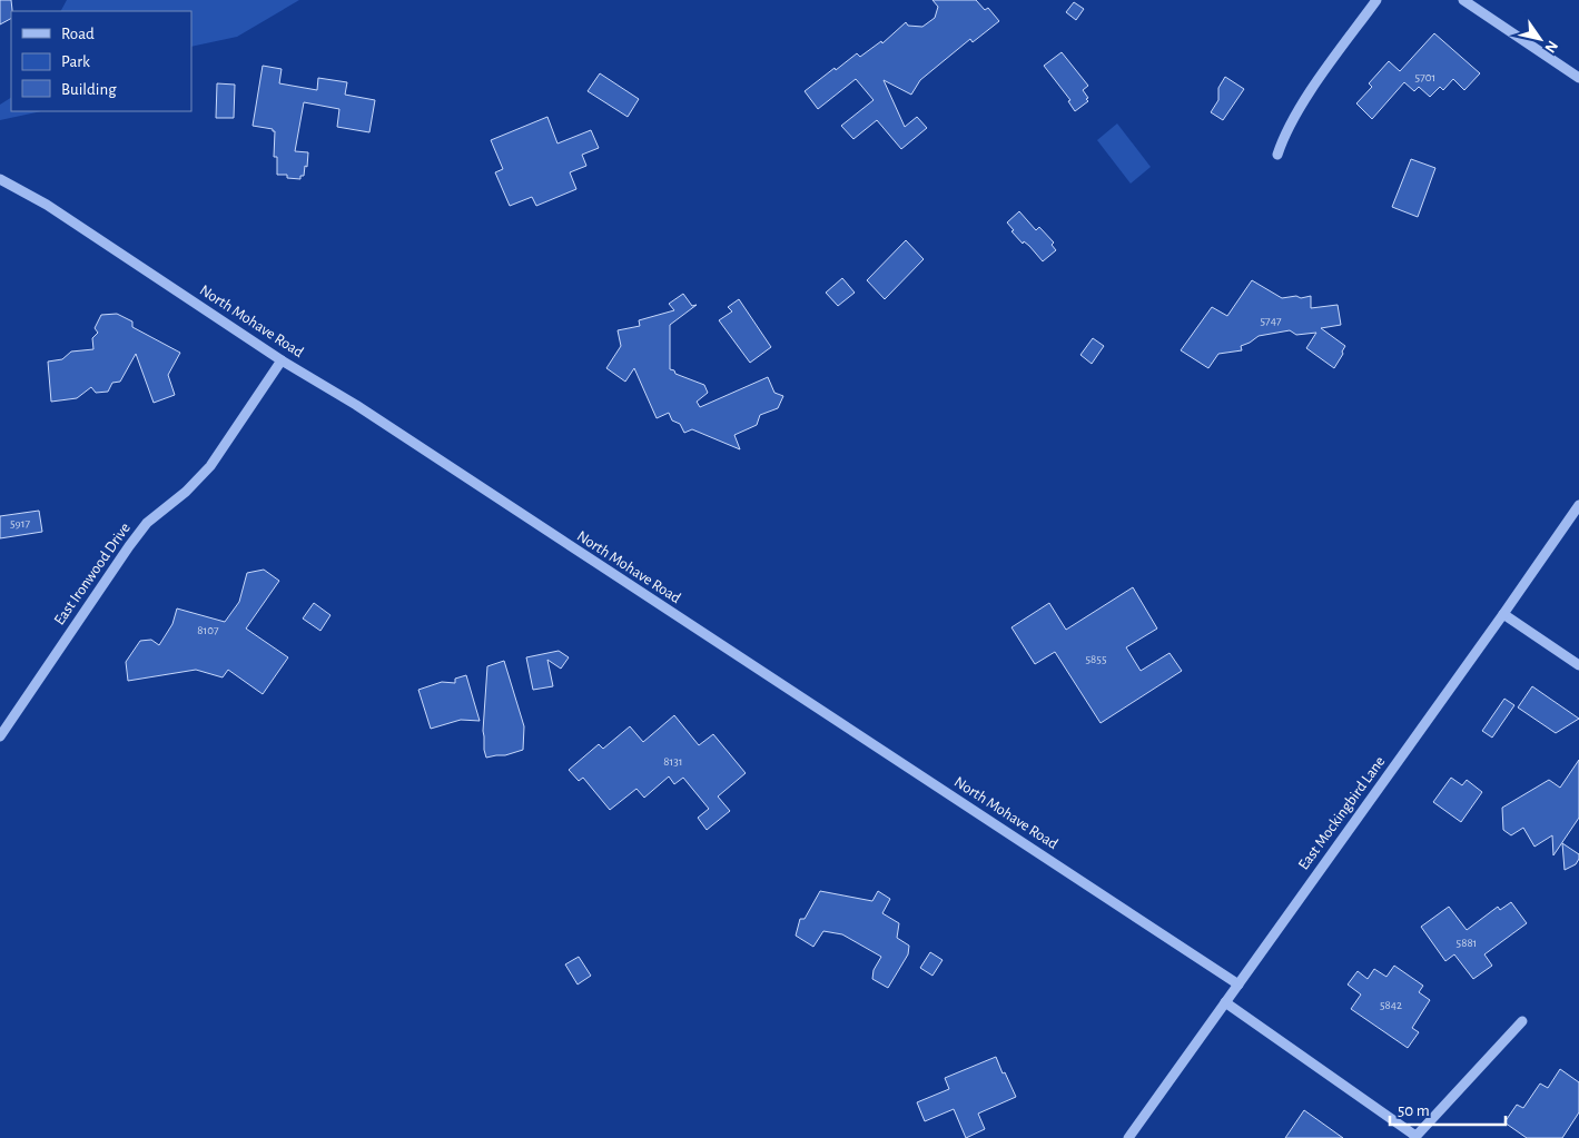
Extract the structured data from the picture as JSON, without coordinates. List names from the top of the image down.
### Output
{
  "streets": {
    "street": ["North Mohave Road", "East Ironwood Drive", "East Mockingbird Lane"]
  },
  "crossings": [
    ["North Mohave Road", "East Ironwood Drive"],
    ["North Mohave Road", "East Mockingbird Lane"]
  ],
  "house_numbers": [
    "5701",
    "5747",
    "5917",
    "8107",
    "5855",
    "8131",
    "5881",
    "5842"
  ],
  "legend": ["Road", "Park", "Building"],
  "scale_bar": "50 m",
  "north": "bottom right"
}
